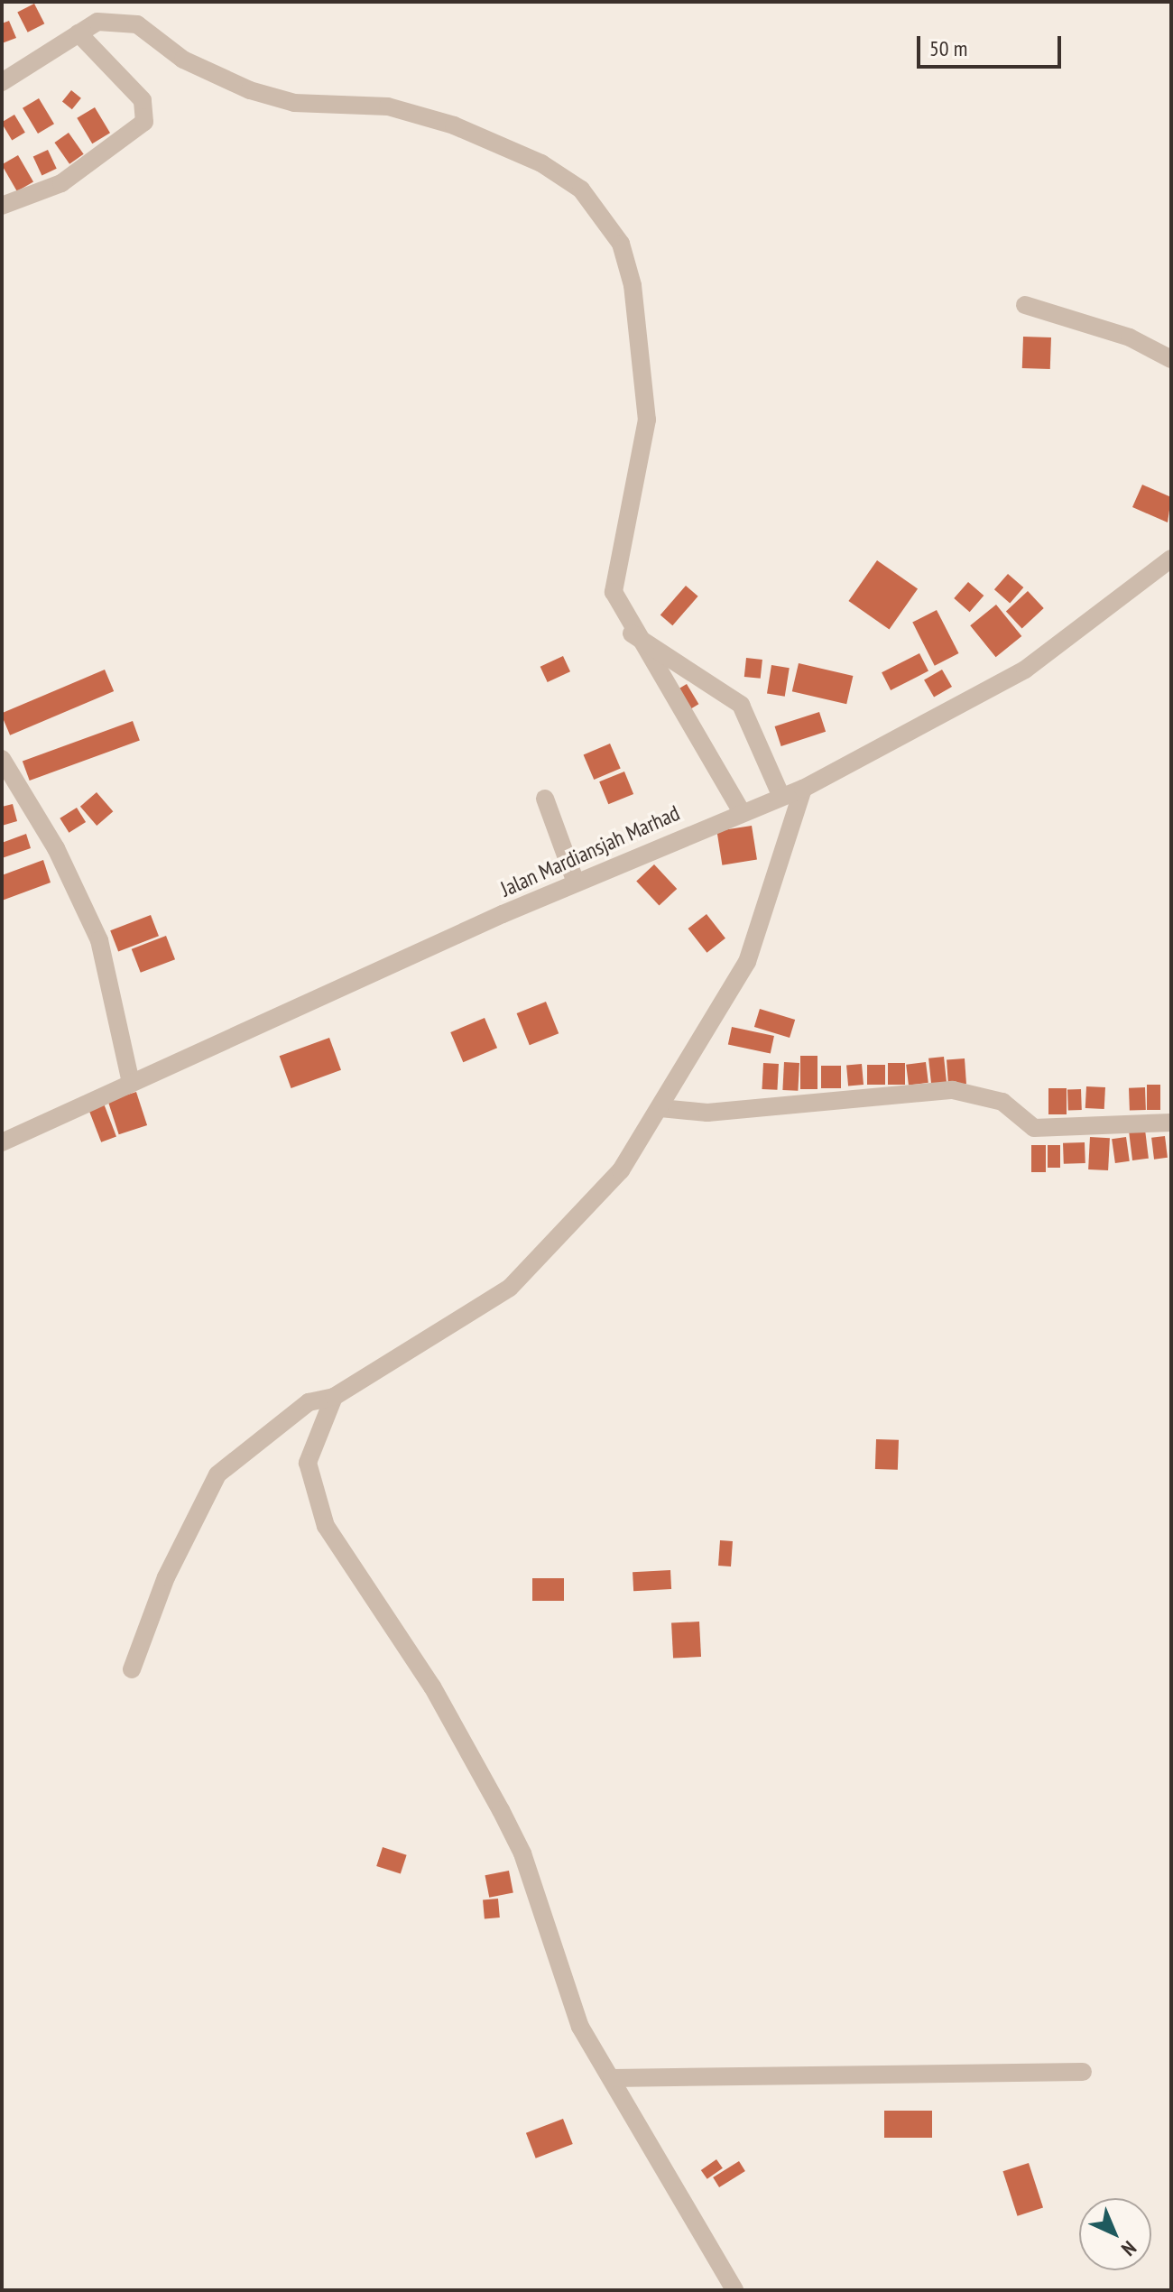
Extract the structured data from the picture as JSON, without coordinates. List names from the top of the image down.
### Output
{
  "streets": {
    "street": ["Jalan Mardiansjah Marhad"]
  },
  "scale_bar": "50 m",
  "north": "bottom right"
}
